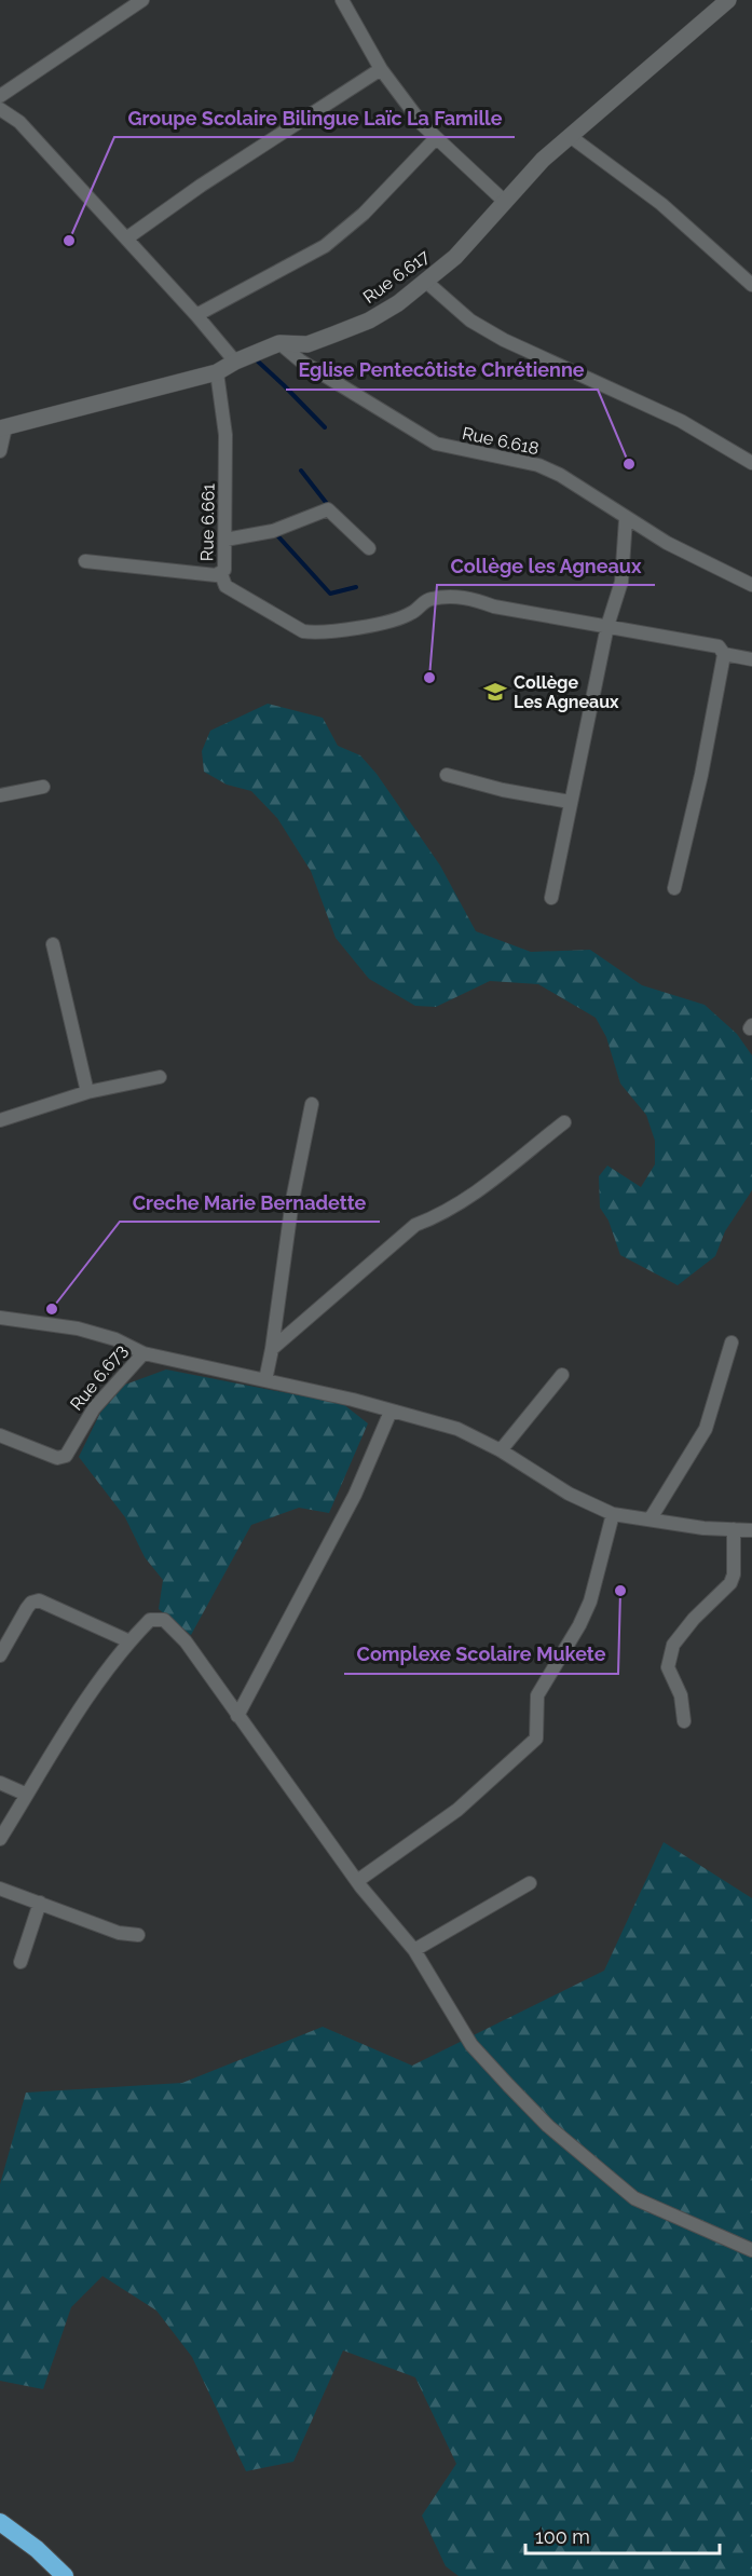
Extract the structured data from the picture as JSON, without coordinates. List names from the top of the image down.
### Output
{
  "streets": {
    "street": [
      "Rue 6.617",
      "Rue 6.618",
      "Rue 6.661",
      "Rue 6.673"
    ]
  },
  "crossings": [
    ["Rue 6.617", "Rue 6.618"],
    ["Rue 6.617", "Rue 6.661"]
  ],
  "places": {
    "other": [
      "Groupe Scolaire Bilingue Laïc La Famille",
      "Eglise Pentecôtiste Chrétienne",
      "Collège les Agneaux",
      "Creche Marie Bernadette",
      "Complexe Scolaire Mukete"
    ],
    "school or university": ["Collège Les Agneaux"]
  },
  "scale_bar": "100 m"
}
